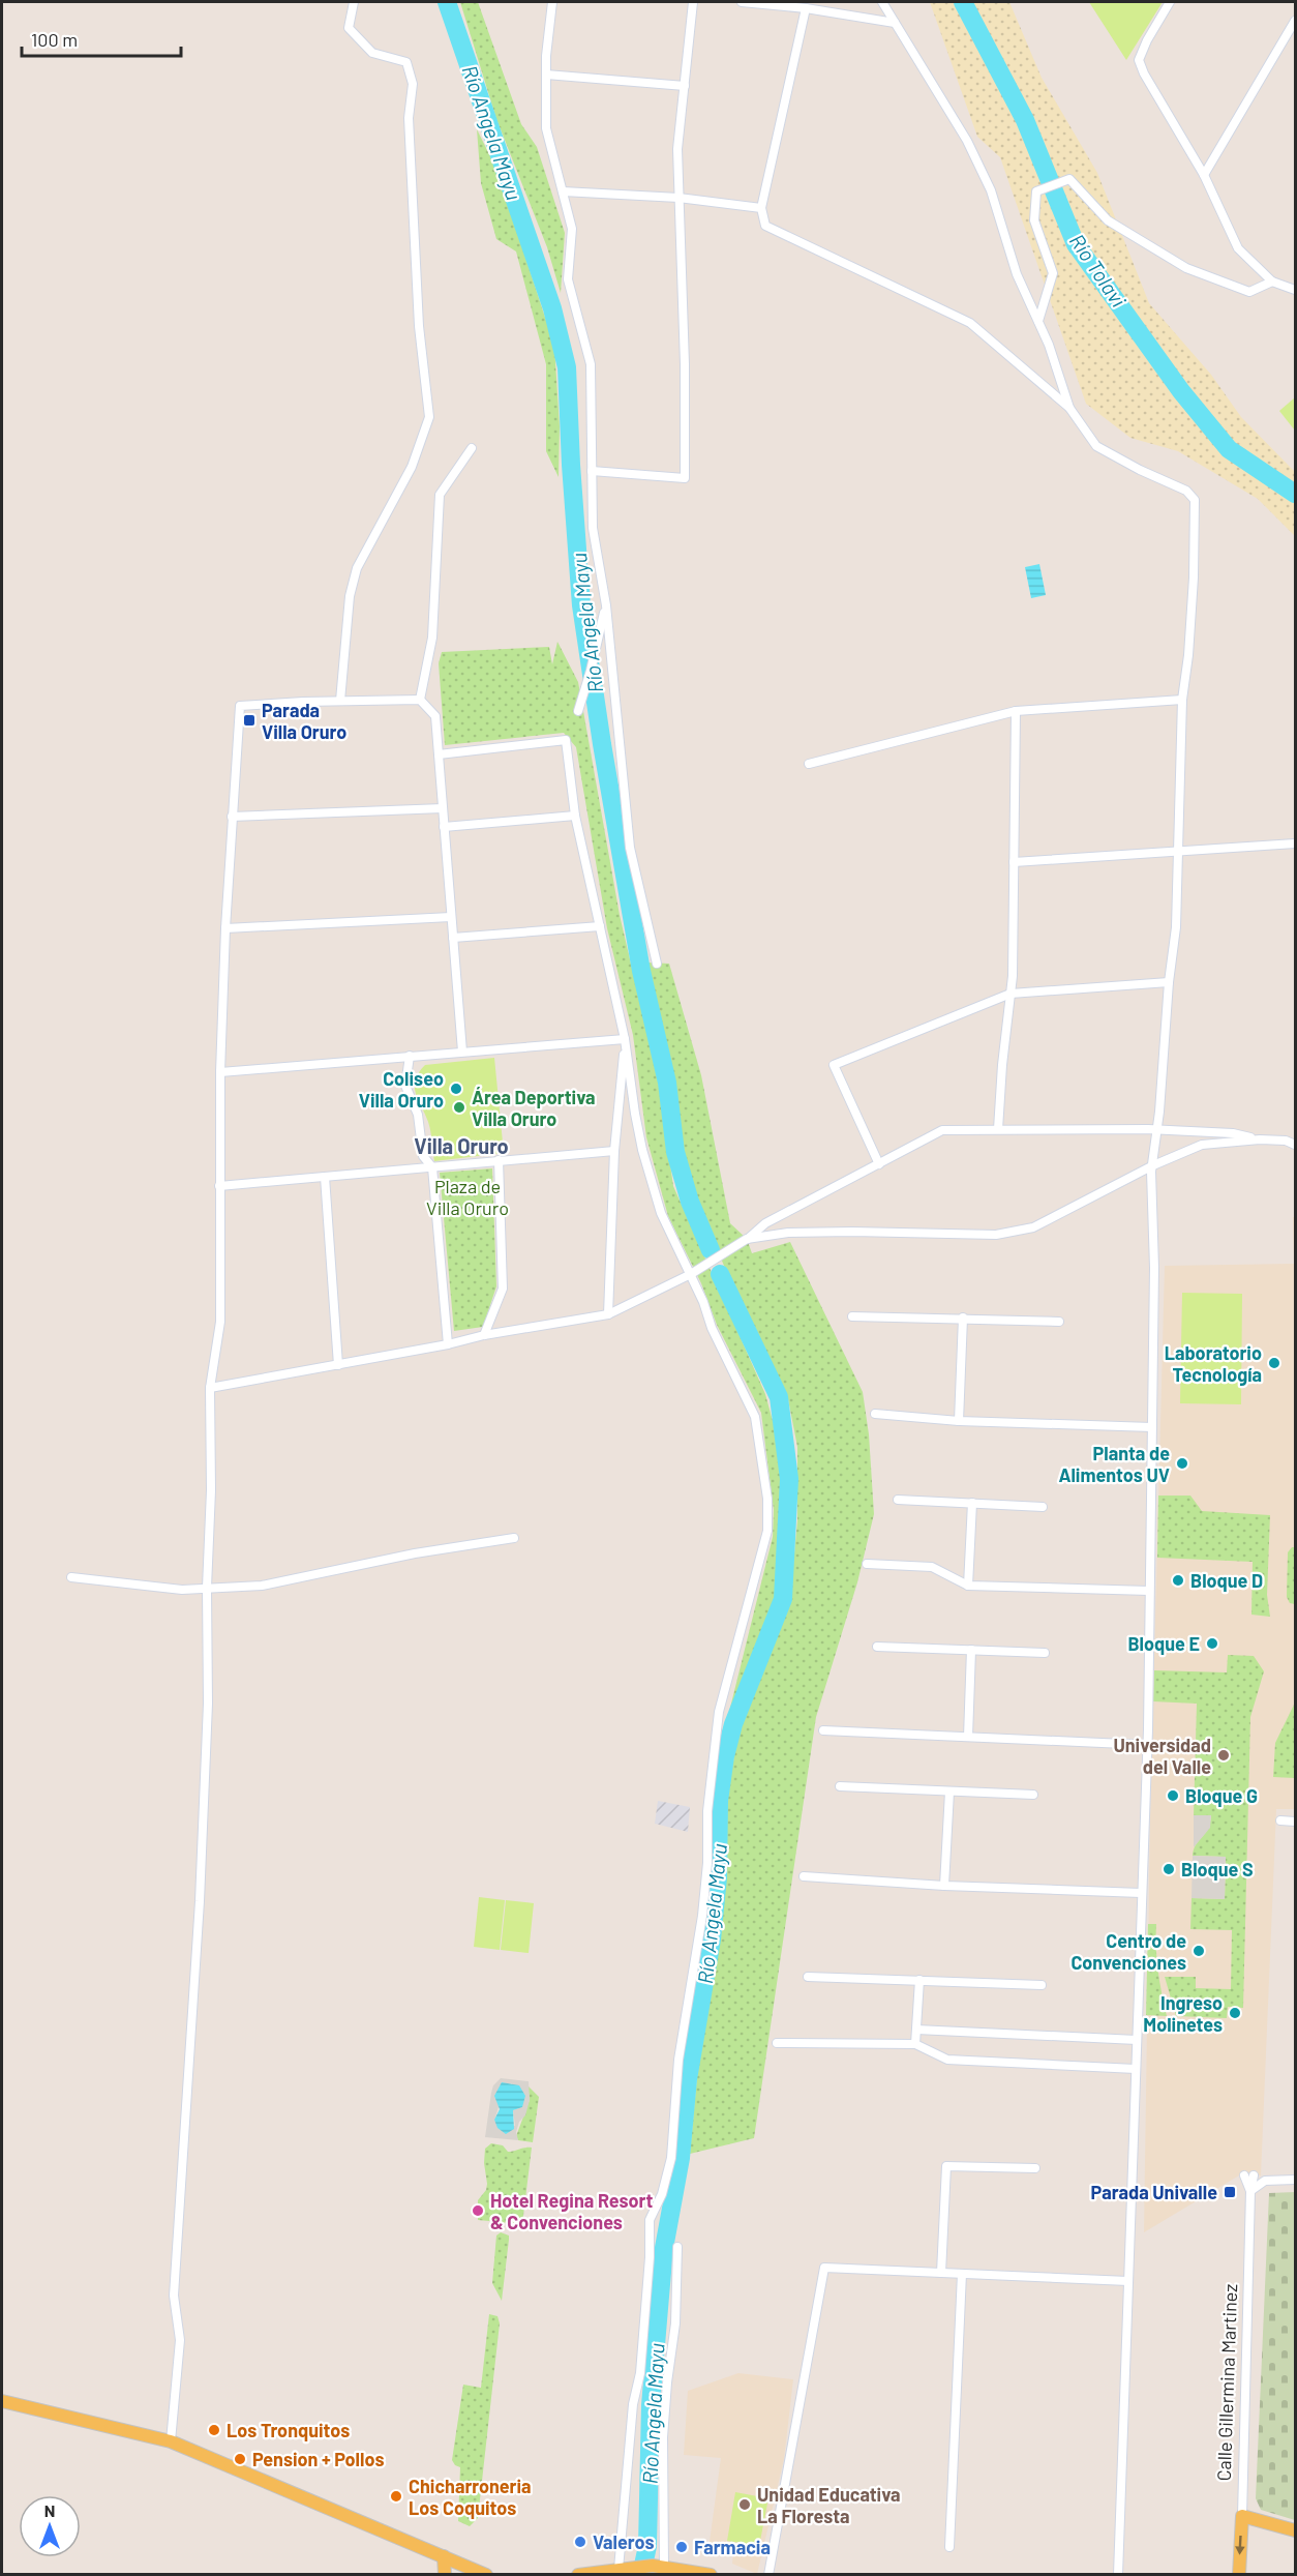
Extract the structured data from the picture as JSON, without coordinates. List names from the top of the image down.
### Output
{
  "streets": {
    "main road": ["Calle Gillermina Martinez"]
  },
  "districts": ["Villa Oruro"],
  "water": ["Río Angela Mayu", "Río Tolavi"],
  "parks": ["Plaza de Villa Oruro"],
  "places": {
    "transit": ["Parada Villa Oruro", "Parada Univalle"],
    "other": [
      "Coliseo Villa Oruro",
      "Área Deportiva Villa Oruro",
      "Laboratorio Tecnología",
      "Planta de Alimentos UV",
      "Bloque D",
      "Bloque E",
      "Universidad del Valle",
      "Bloque G",
      "Bloque S",
      "Centro de Convenciones",
      "Ingreso Molinetes",
      "Hotel Regina Resort & Convenciones",
      "Los Tronquitos",
      "Pension + Pollos",
      "Chicharroneria Los Coquitos",
      "Unidad Educativa La Floresta",
      "Valeros",
      "Farmacia"
    ]
  },
  "scale_bar": "100 m",
  "north": "top"
}
